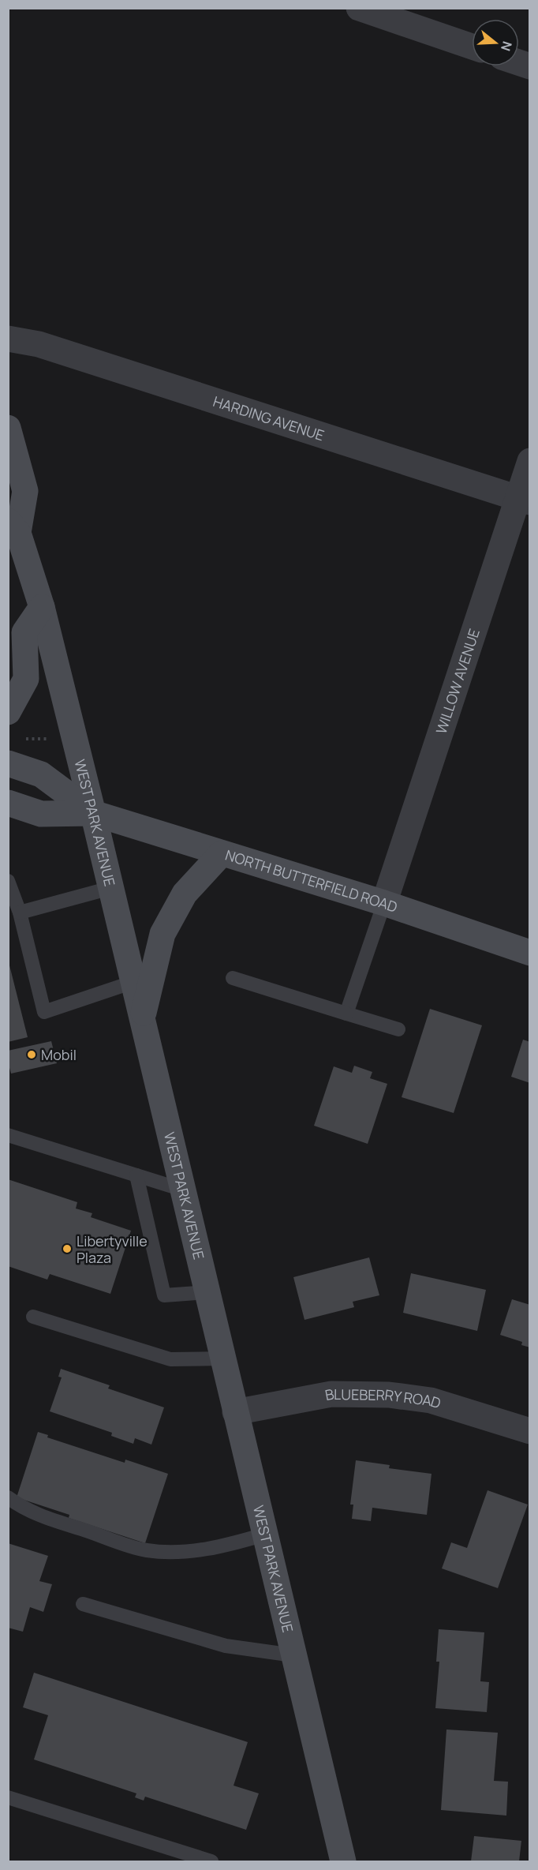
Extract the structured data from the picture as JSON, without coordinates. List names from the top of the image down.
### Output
{
  "streets": {
    "main road": ["WEST PARK AVENUE", "NORTH BUTTERFIELD ROAD"],
    "street": ["HARDING AVENUE", "WILLOW AVENUE", "BLUEBERRY ROAD"]
  },
  "crossings": [
    ["HARDING AVENUE", "WILLOW AVENUE"],
    ["WILLOW AVENUE", "NORTH BUTTERFIELD ROAD"],
    ["WEST PARK AVENUE", "NORTH BUTTERFIELD ROAD"],
    ["WEST PARK AVENUE", "BLUEBERRY ROAD"]
  ],
  "places": ["Mobil", "Libertyville Plaza"],
  "north": "right"
}
